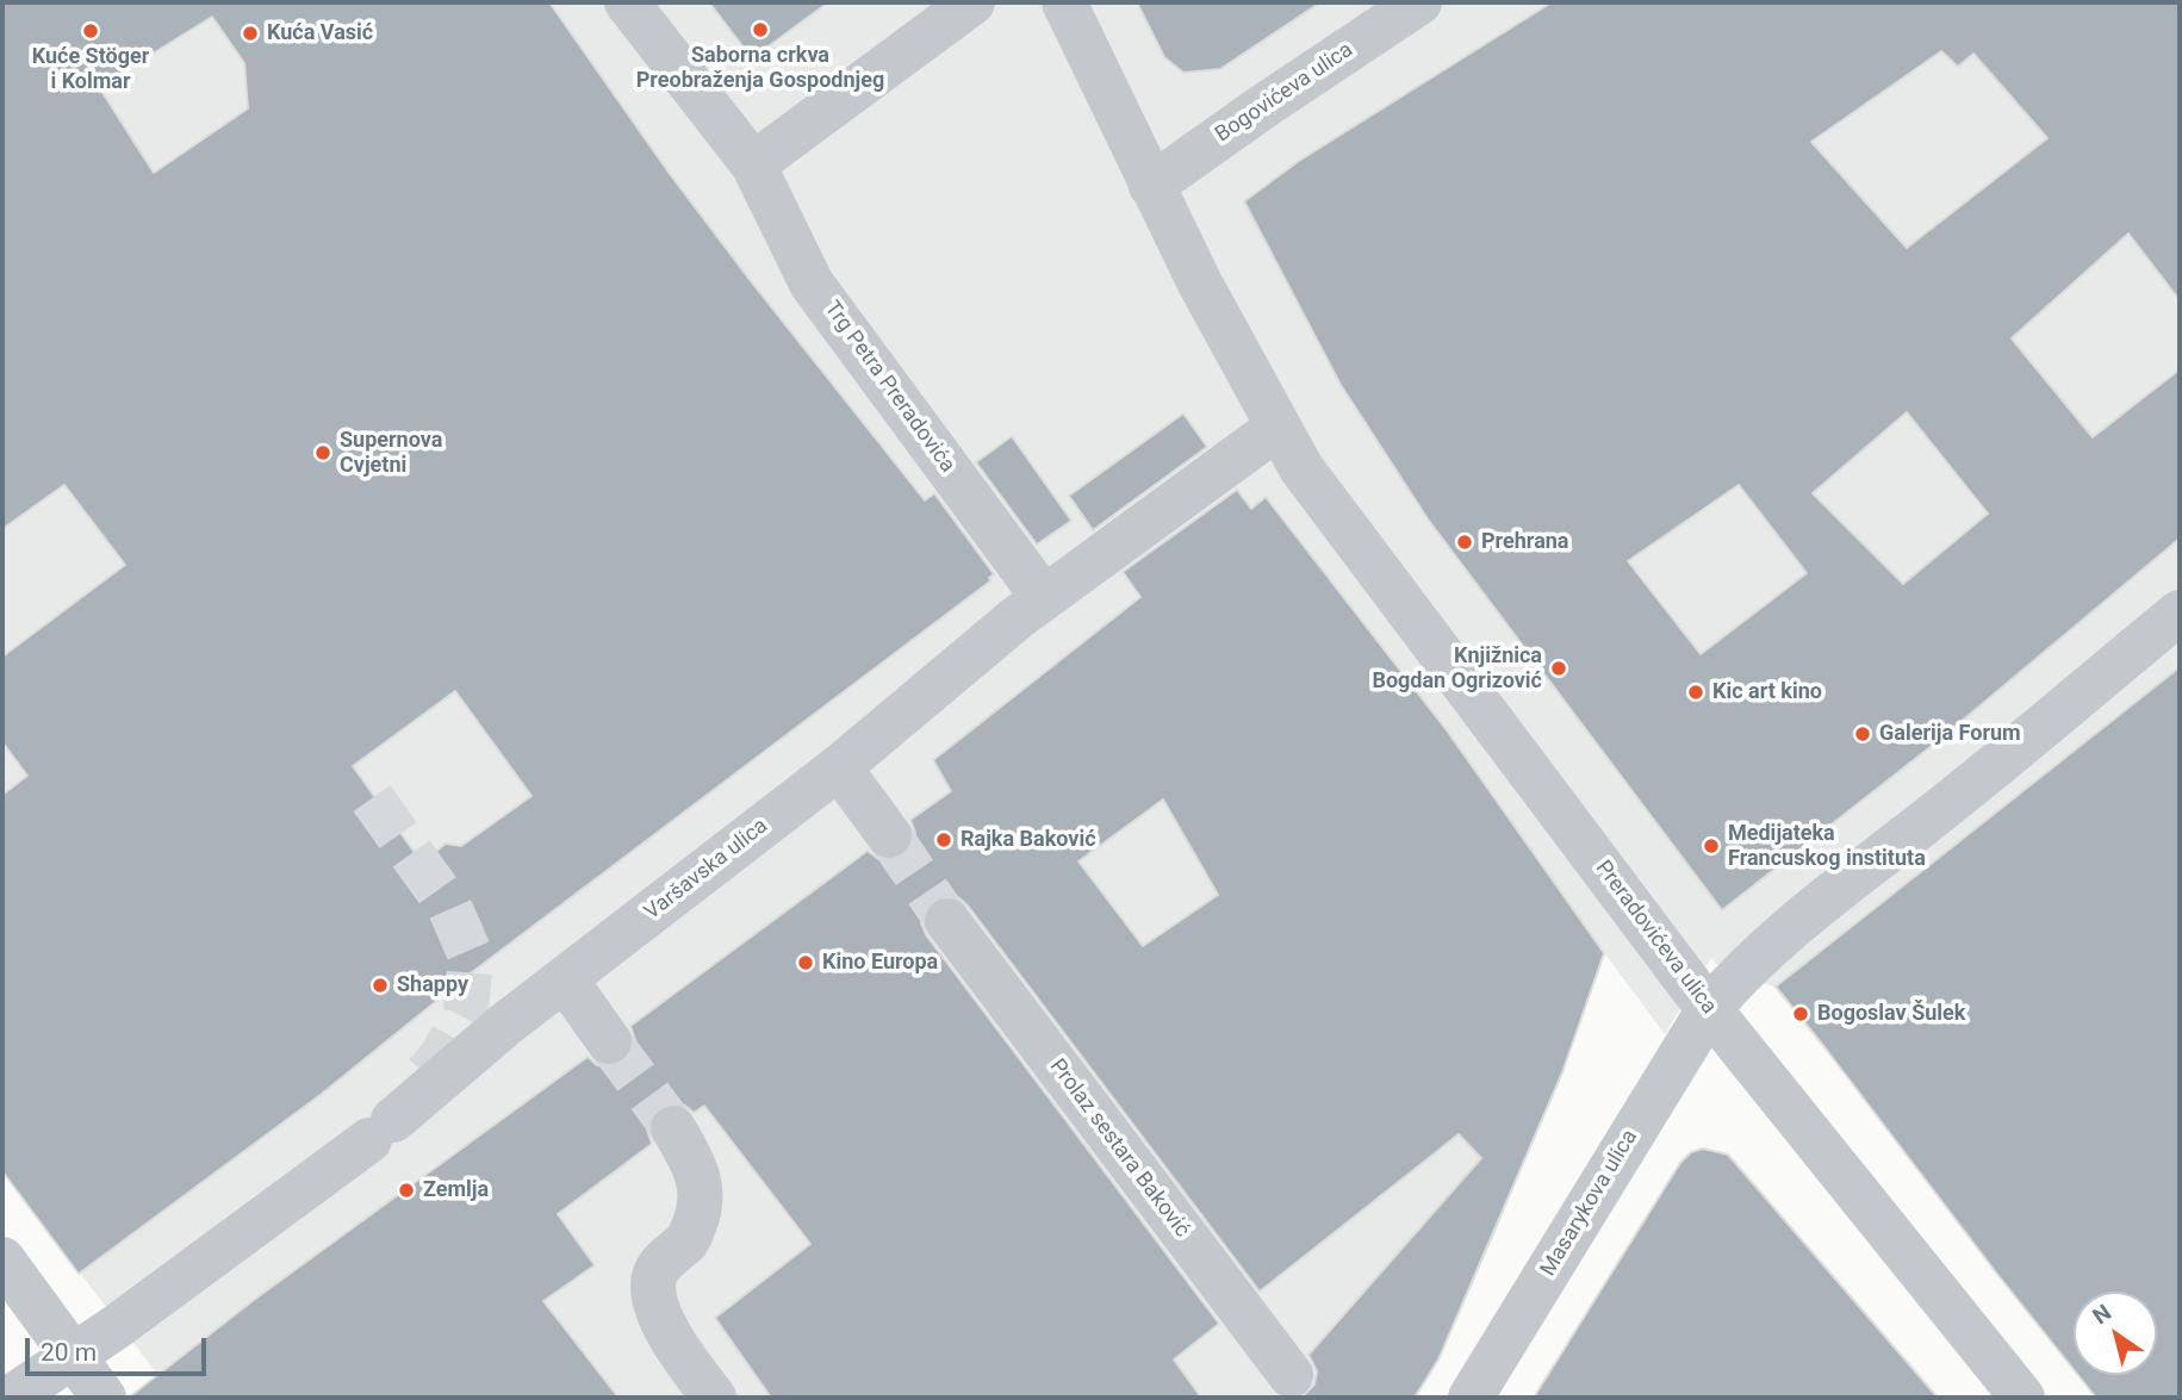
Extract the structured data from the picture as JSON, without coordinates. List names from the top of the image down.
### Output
{
  "streets": {
    "street": [
      "Bogovićeva ulica",
      "Trg Petra Preradovića",
      "Varšavska ulica",
      "Preradovićeva ulica",
      "Prolaz sestara Baković",
      "Masarykova ulica"
    ]
  },
  "crossings": [
    ["Trg Petra Preradovića", "Varšavska ulica"],
    ["Preradovićeva ulica", "Masarykova ulica"]
  ],
  "places": [
    "Saborna crkva Preobraženja Gospodnjeg",
    "Kuće Stöger i Kolmar",
    "Kuća Vasić",
    "Supernova Cvjetni",
    "Prehrana",
    "Knjižnica Bogdan Ogrizović",
    "Kic art kino",
    "Galerija Forum",
    "Rajka Baković",
    "Medijateka Francuskog instituta",
    "Kino Europa",
    "Shappy",
    "Bogoslav Šulek",
    "Zemlja"
  ],
  "scale_bar": "20 m",
  "north": "top left"
}
